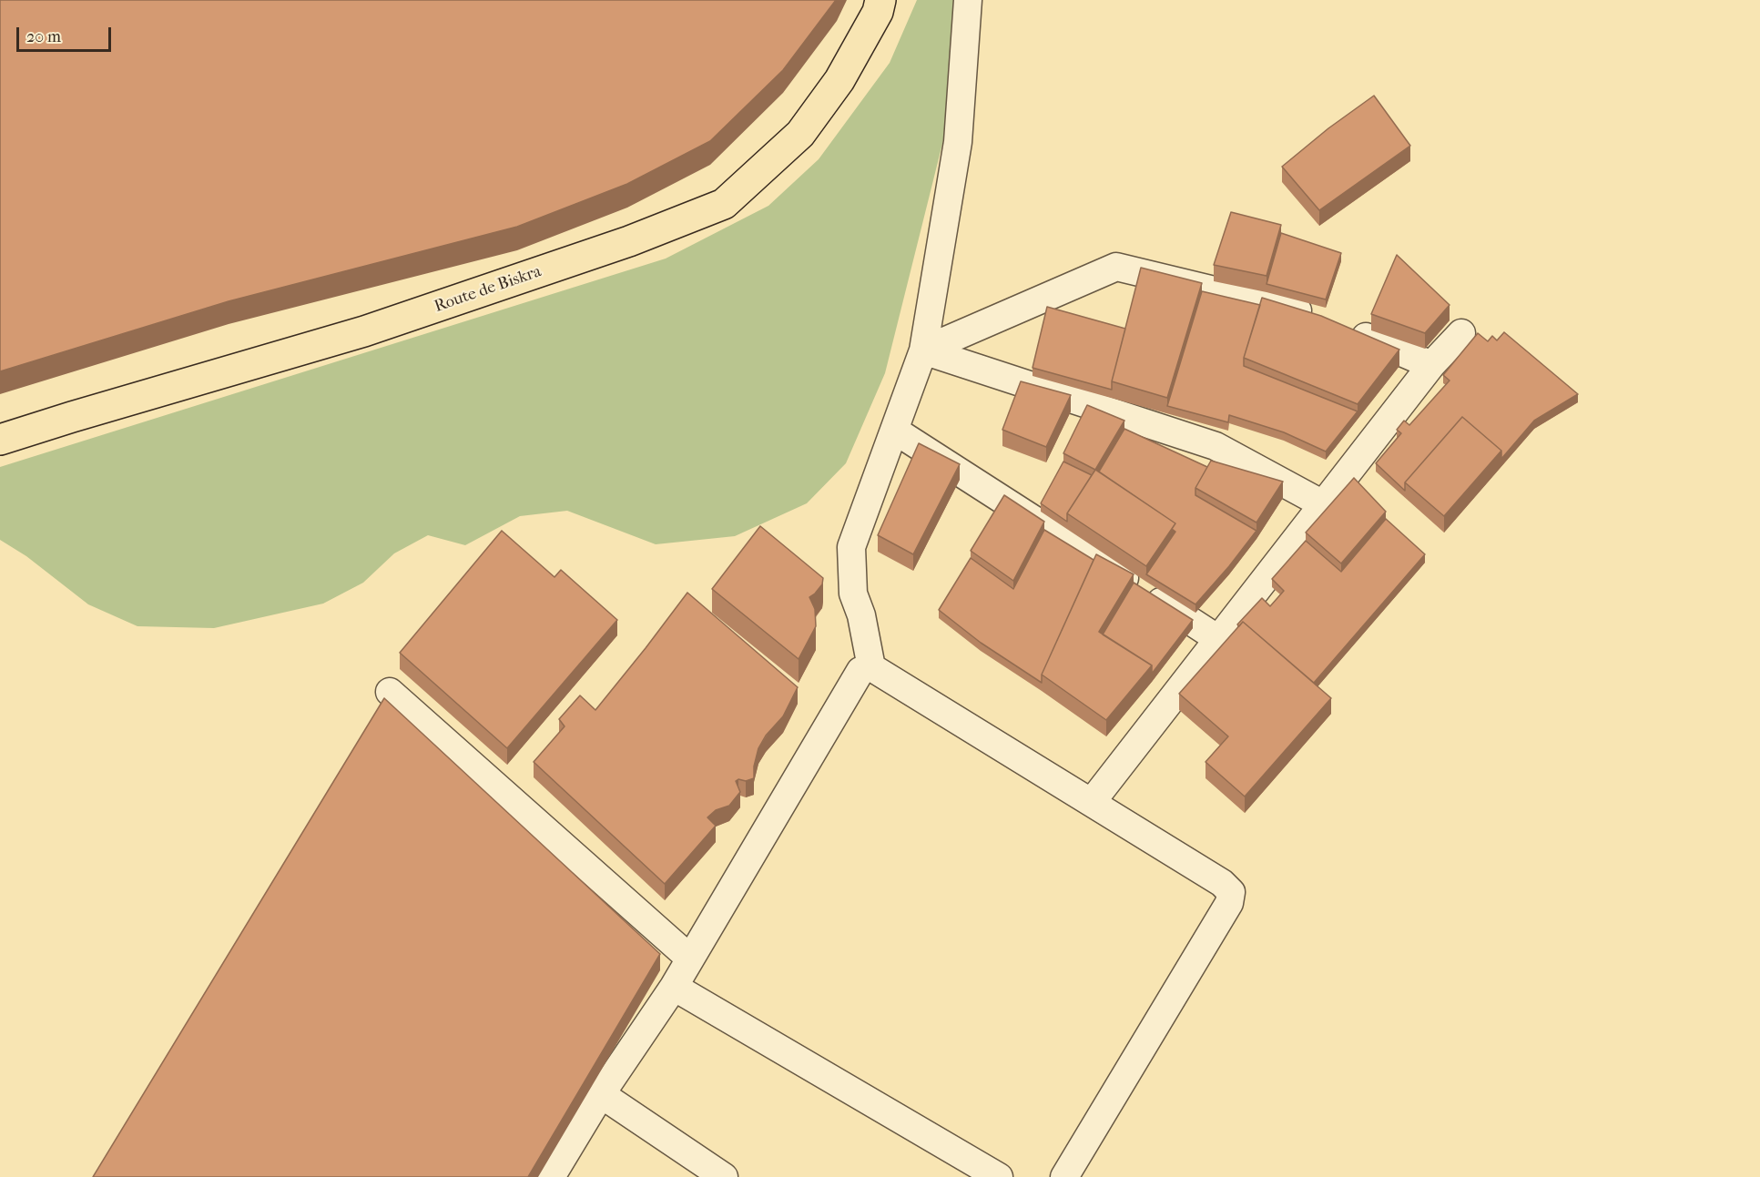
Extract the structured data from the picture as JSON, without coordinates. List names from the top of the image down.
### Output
{
  "streets": {
    "main road": ["Route de Biskra"]
  },
  "scale_bar": "20 m"
}
